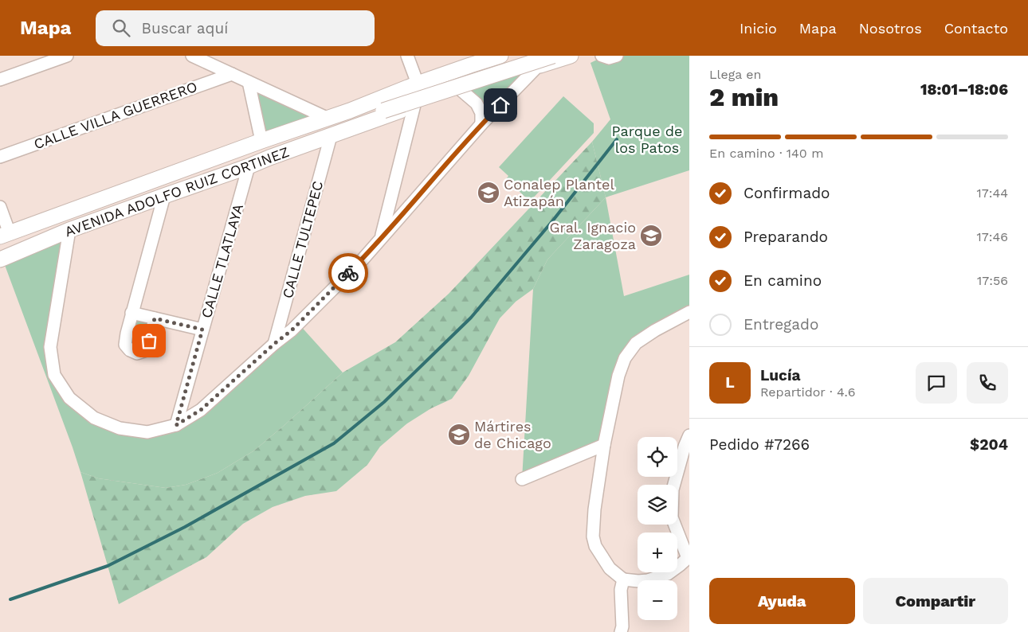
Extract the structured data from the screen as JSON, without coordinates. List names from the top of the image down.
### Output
{
  "streets": {
    "main road": ["AVENIDA ADOLFO RUIZ CORTINEZ"],
    "street": ["CALLE VILLA GUERRERO", "CALLE TULTEPEC", "CALLE TLATLAYA"]
  },
  "crossings": [
    ["AVENIDA ADOLFO RUIZ CORTINEZ", "CALLE TULTEPEC"],
    ["AVENIDA ADOLFO RUIZ CORTINEZ", "CALLE TLATLAYA"]
  ],
  "parks": ["Parque de los Patos"],
  "places": {
    "school or university": ["Conalep Plantel Atizapán", "Gral. Ignacio Zaragoza", "Mártires de Chicago"]
  },
  "page": {
    "header": "Mapa",
    "search": "Buscar aquí",
    "nav": [
      "Inicio",
      "Mapa",
      "Nosotros",
      "Contacto"
    ],
    "heading": ["2 min", "Llega en", "18:01–18:06"],
    "panel": [
      "Lucía",
      "Repartidor · 4.6",
      "Pedido #7266",
      "$204"
    ],
    "bar": "En camino · 140 m",
    "list": [
      ["Confirmado", "17:44"],
      ["Preparando", "17:46"],
      ["En camino", "17:56"],
      "Entregado"
    ],
    "round": "L",
    "map_buttons": ["+", "−"],
    "buttons": ["Ayuda", "Compartir"]
  }
}
